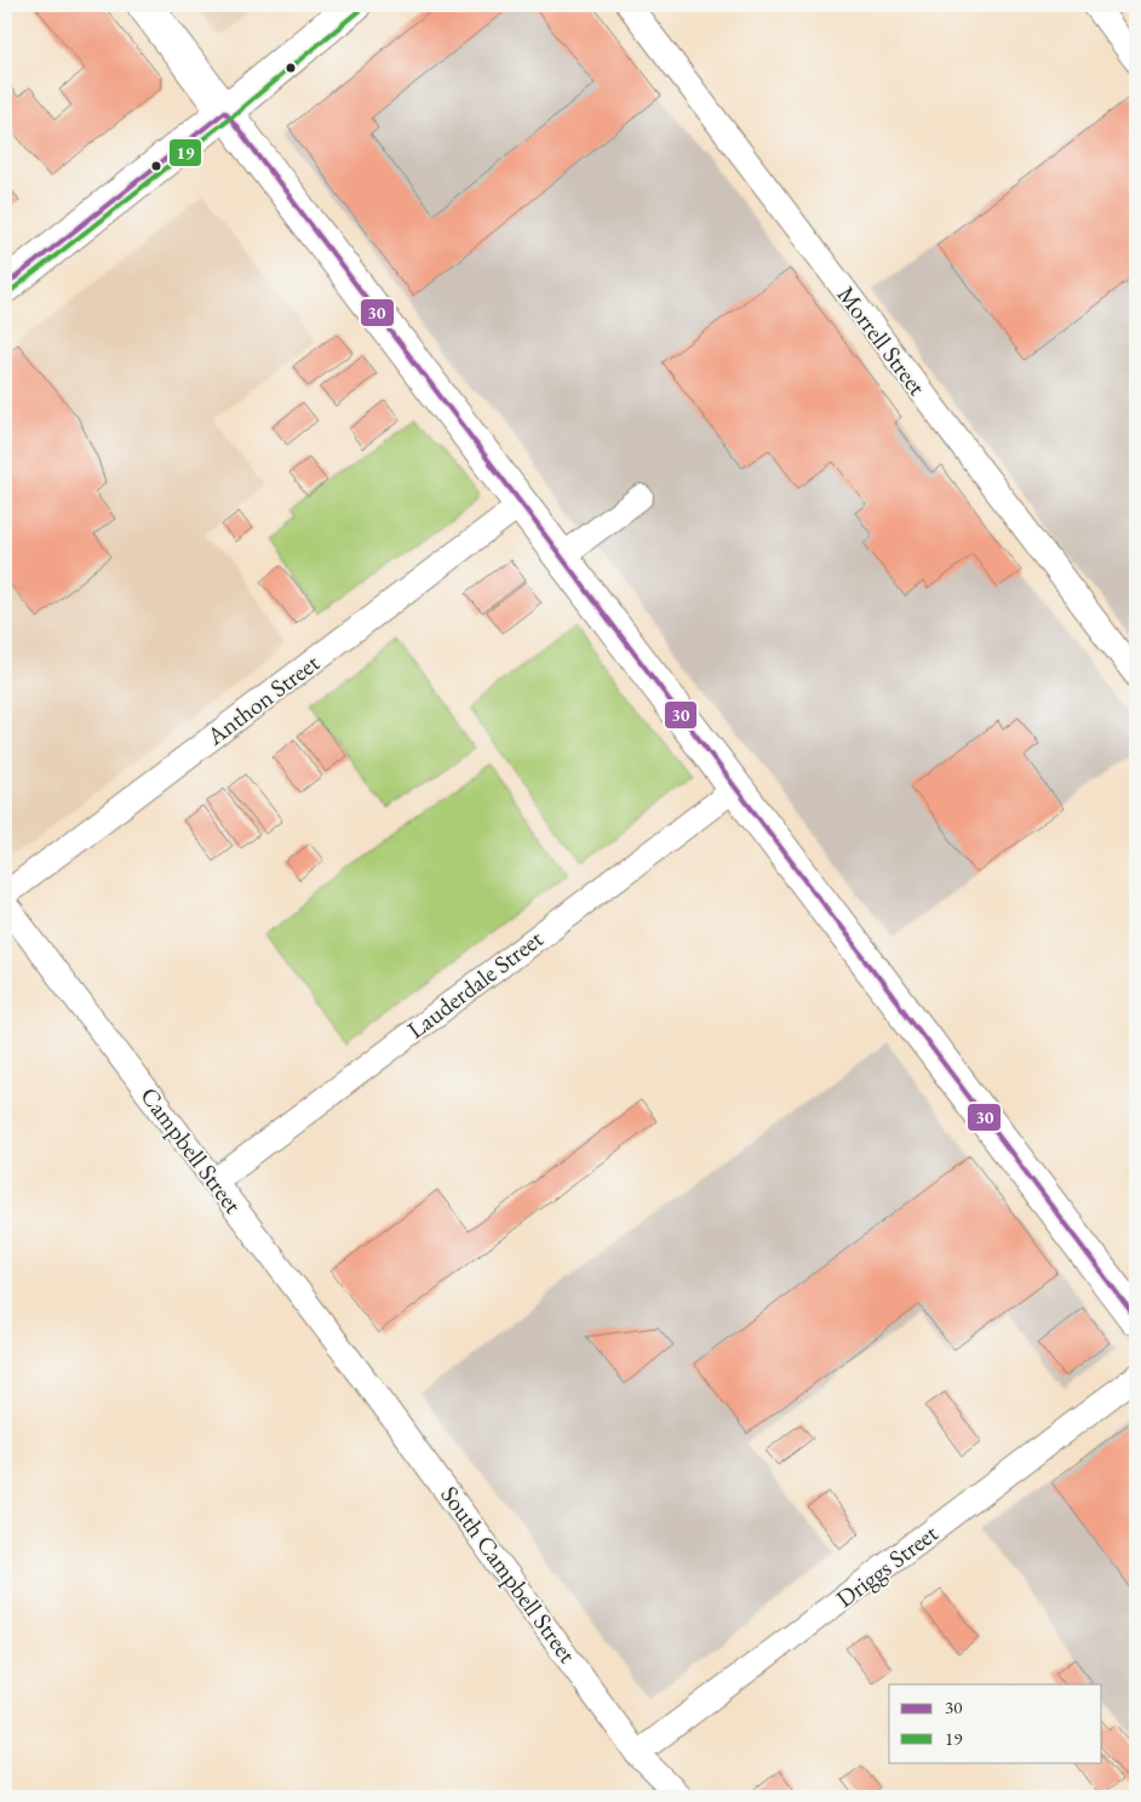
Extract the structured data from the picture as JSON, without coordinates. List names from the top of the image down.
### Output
{
  "streets": {
    "street": [
      "Morrell Street",
      "Anthon Street",
      "Lauderdale Street",
      "Campbell Street",
      "Driggs Street",
      "South Campbell Street"
    ]
  },
  "crossings": [
    ["Lauderdale Street", "Campbell Street"],
    ["Campbell Street", "South Campbell Street"],
    ["Driggs Street", "South Campbell Street"]
  ],
  "lines": ["transit line 19", "transit line 30"],
  "legend": ["30", "19"]
}
